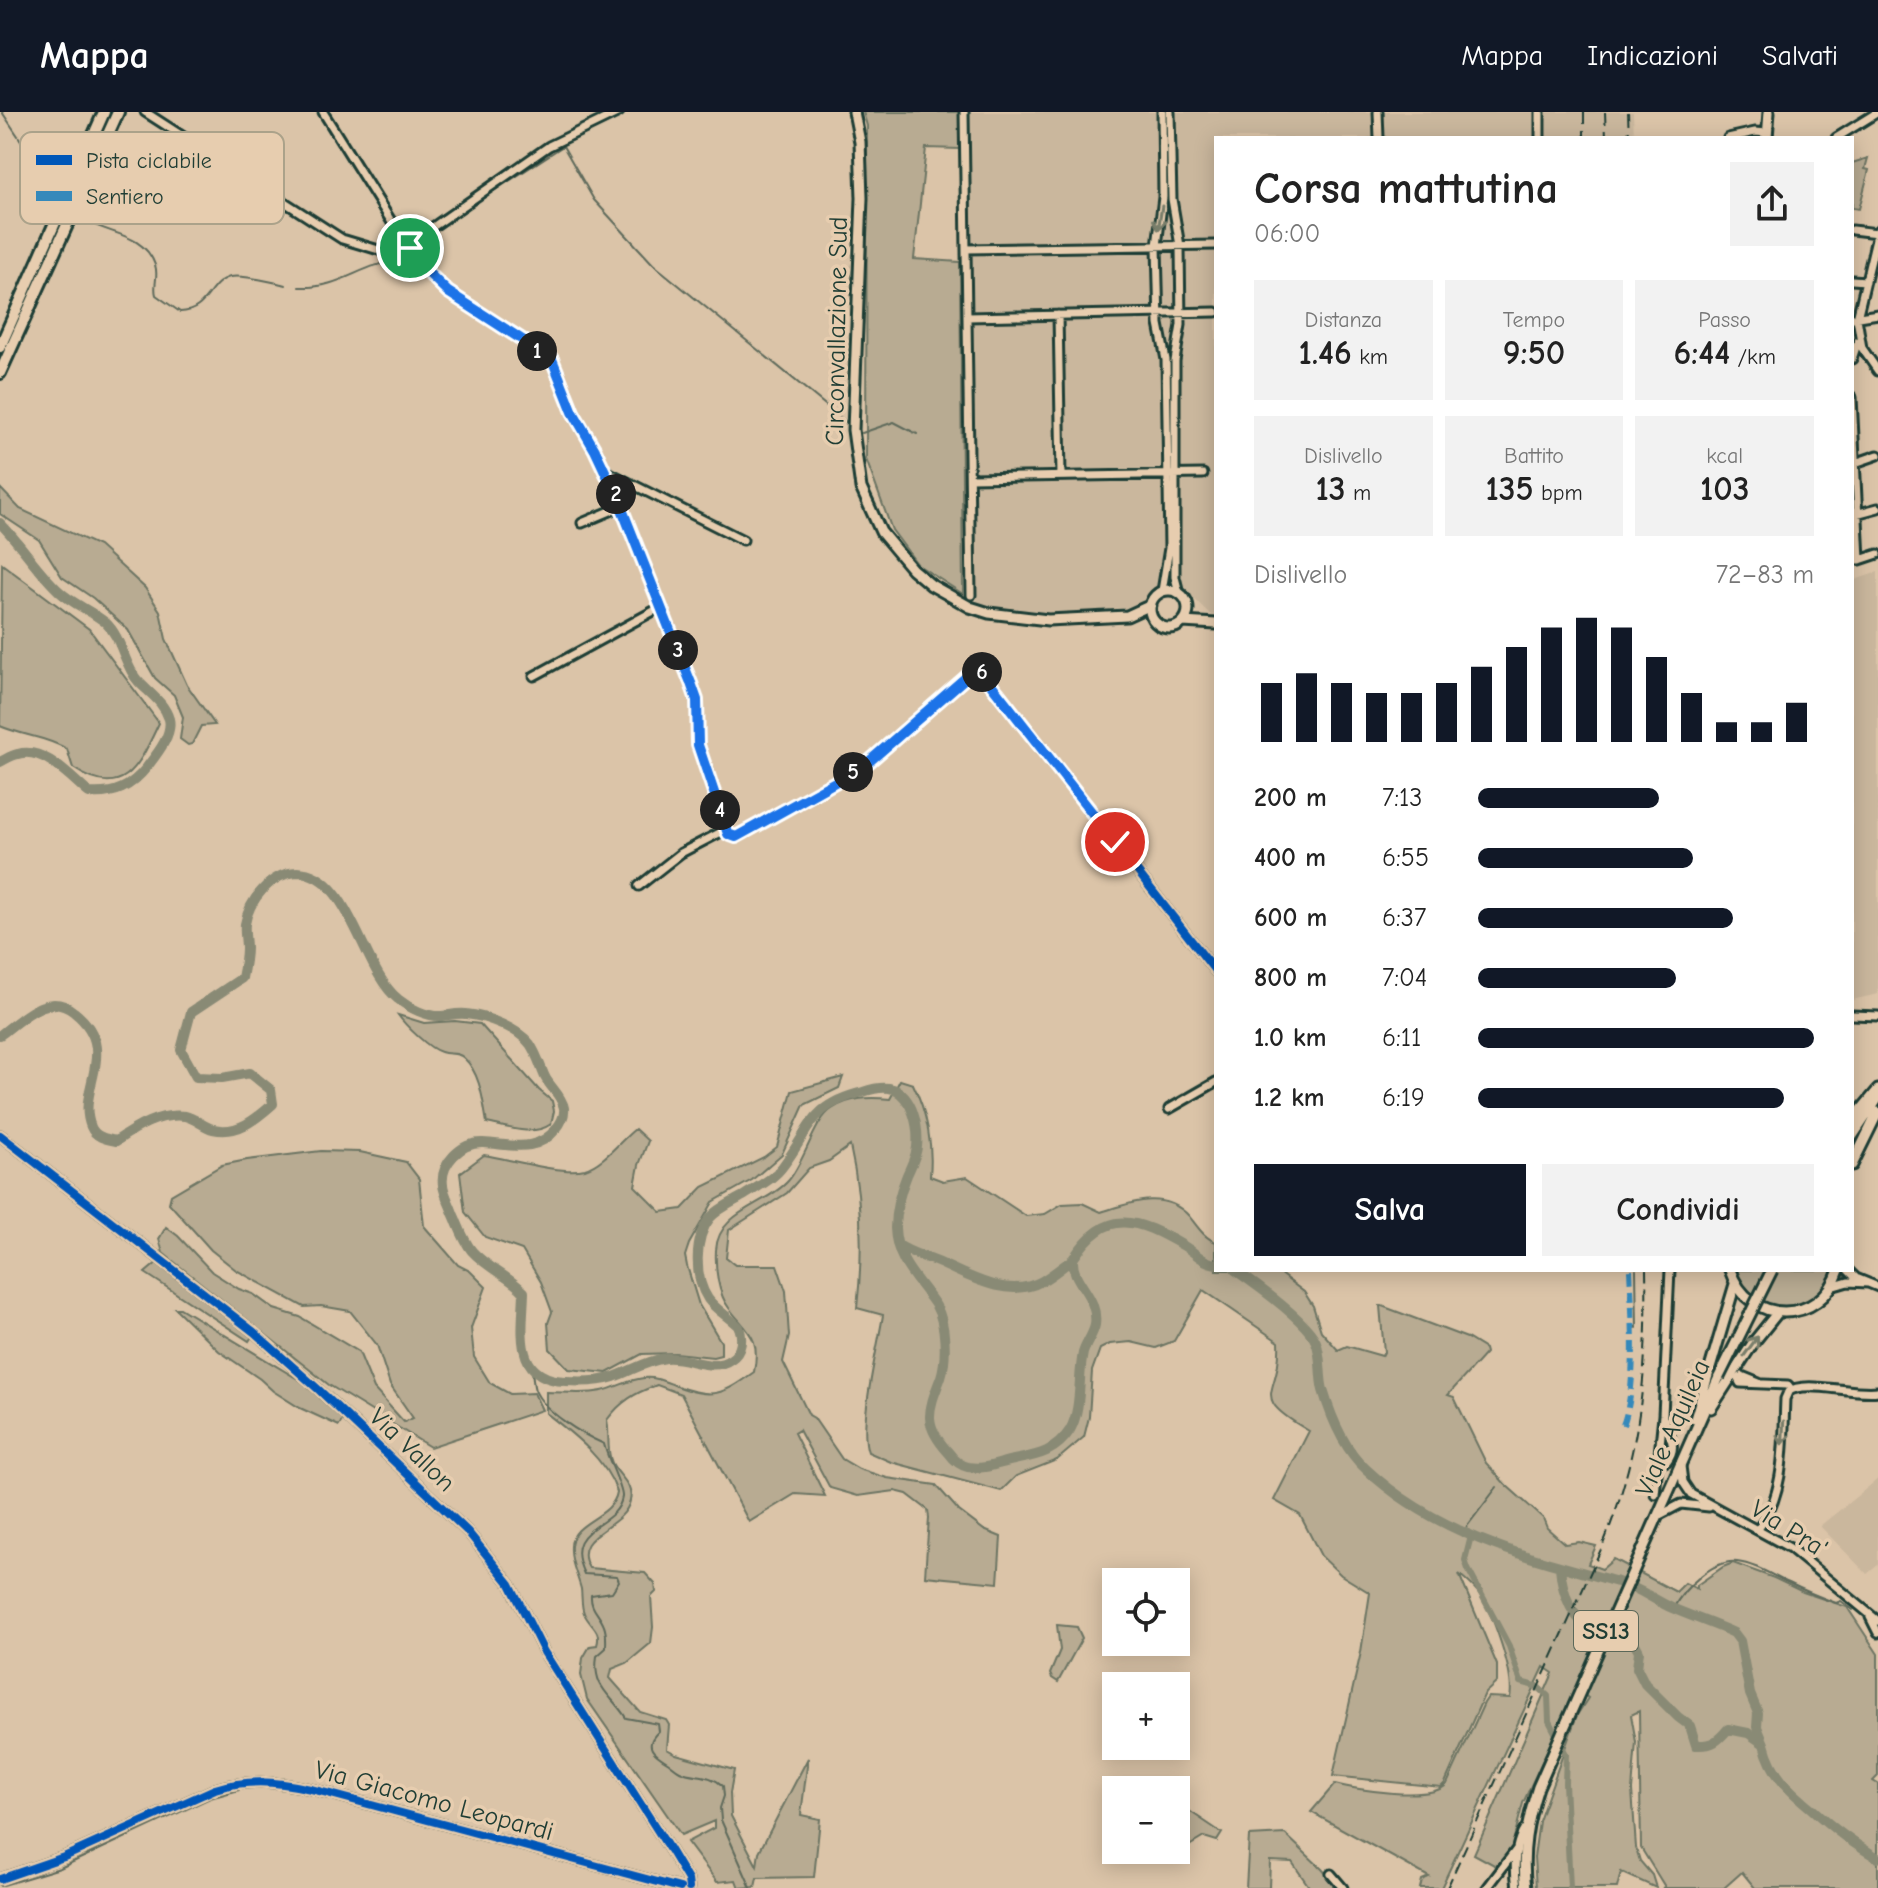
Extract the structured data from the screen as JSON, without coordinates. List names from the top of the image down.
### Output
{
  "streets": {
    "main road": ["Circonvallazione Sud", "Viale Aquileia", "SS13"],
    "street": ["Via Vallon", "Via Pra'", "Via Giacomo Leopardi"]
  },
  "crossings": [
    ["Viale Aquileia", "Via Pra'"],
    ["Viale Aquileia", "SS13"]
  ],
  "legend": ["Pista ciclabile", "Sentiero"],
  "page": {
    "header": "Mappa",
    "nav": ["Mappa", "Indicazioni", "Salvati"],
    "heading": ["Corsa mattutina", "06:00"],
    "stats": [
      ["Distanza", "1.46 km"],
      ["Tempo", "9:50"],
      ["Passo", "6:44 /km"],
      ["Dislivello", "13 m"],
      ["Battito", "135 bpm"],
      ["kcal", "103"]
    ],
    "pins": [
      "1",
      "2",
      "3",
      "6",
      "5",
      "4"
    ],
    "chart": ["Dislivello", "72–83 m"],
    "list": [
      {
        "name": "200 m",
        "note": "7:13"
      },
      {
        "name": "400 m",
        "note": "6:55"
      },
      {
        "name": "600 m",
        "note": "6:37"
      },
      {
        "name": "800 m",
        "note": "7:04"
      },
      {
        "name": "1.0 km",
        "note": "6:11"
      },
      {
        "name": "1.2 km",
        "note": "6:19"
      }
    ],
    "buttons": ["Salva", "Condividi"],
    "map_buttons": ["+", "−"]
  }
}
